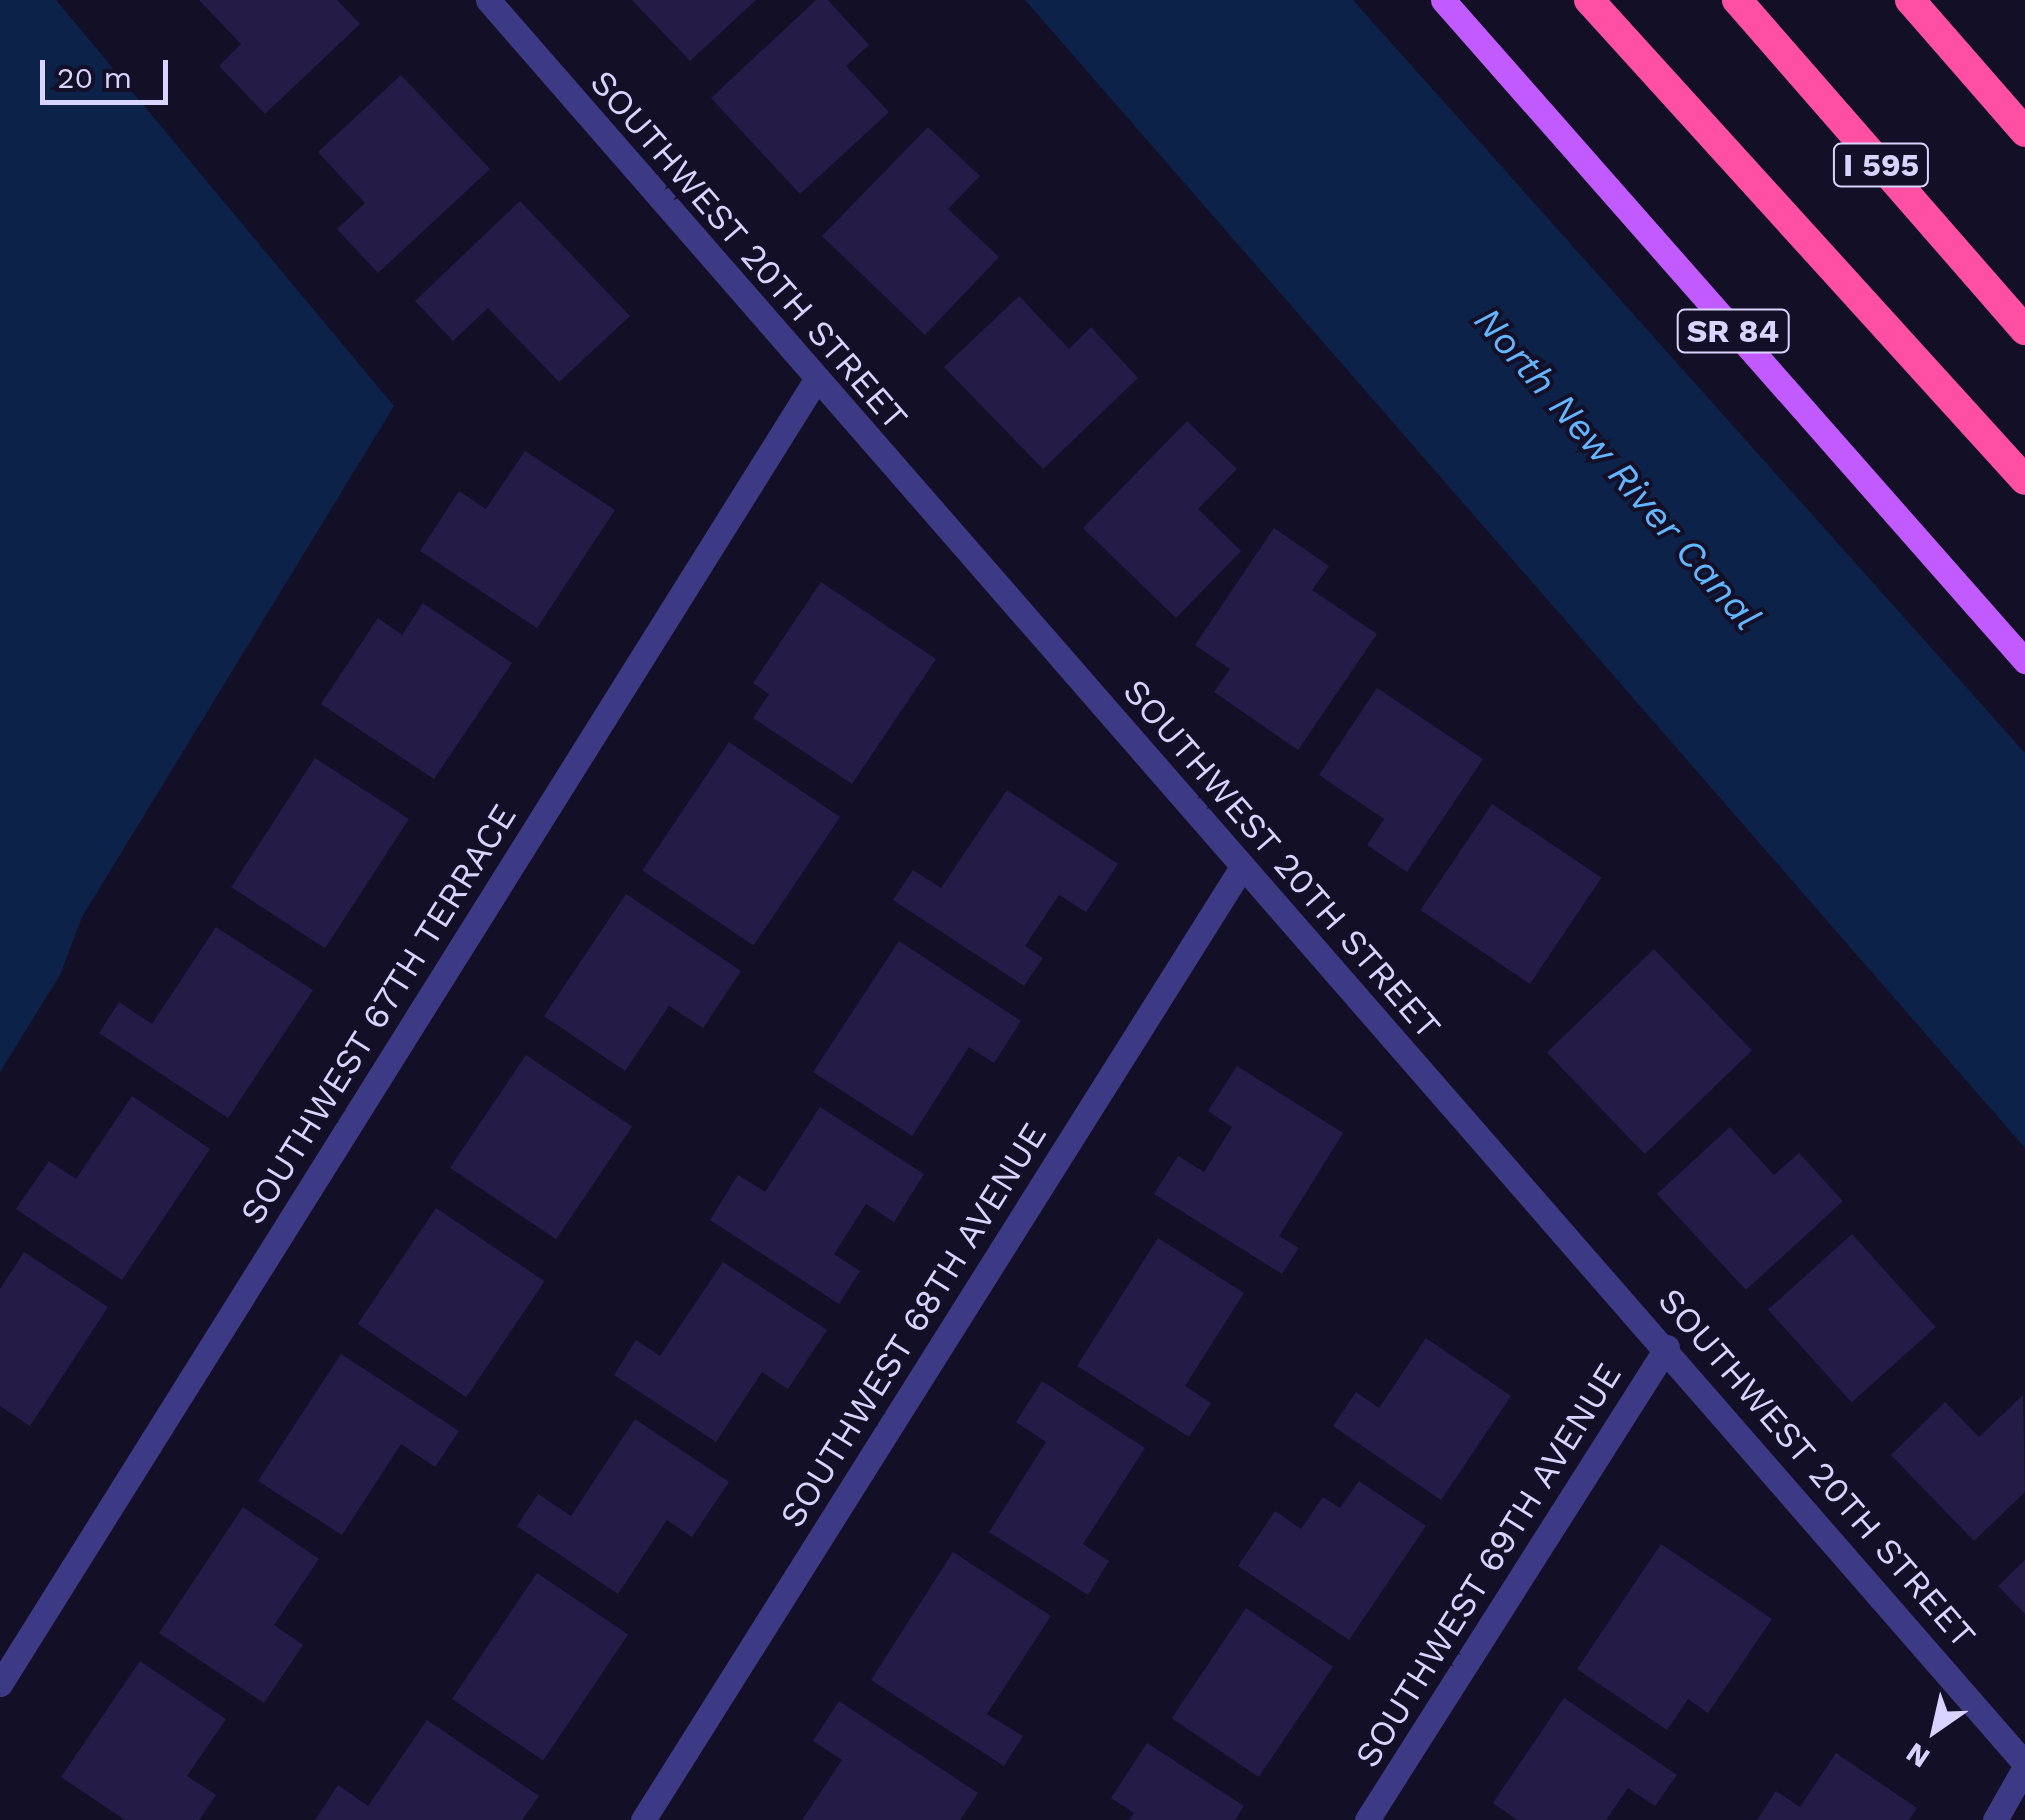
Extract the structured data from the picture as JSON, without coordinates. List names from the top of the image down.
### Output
{
  "streets": {
    "highway": ["I 595"],
    "main road": ["SR 84"],
    "street": [
      "SOUTHWEST 20TH STREET",
      "SOUTHWEST 67TH TERRACE",
      "SOUTHWEST 68TH AVENUE",
      "SOUTHWEST 69TH AVENUE"
    ]
  },
  "crossings": [
    ["SOUTHWEST 20TH STREET", "SOUTHWEST 67TH TERRACE"],
    ["SOUTHWEST 20TH STREET", "SOUTHWEST 68TH AVENUE"],
    ["SOUTHWEST 20TH STREET", "SOUTHWEST 69TH AVENUE"]
  ],
  "water": ["North New River Canal"],
  "scale_bar": "20 m",
  "north": "bottom left"
}
